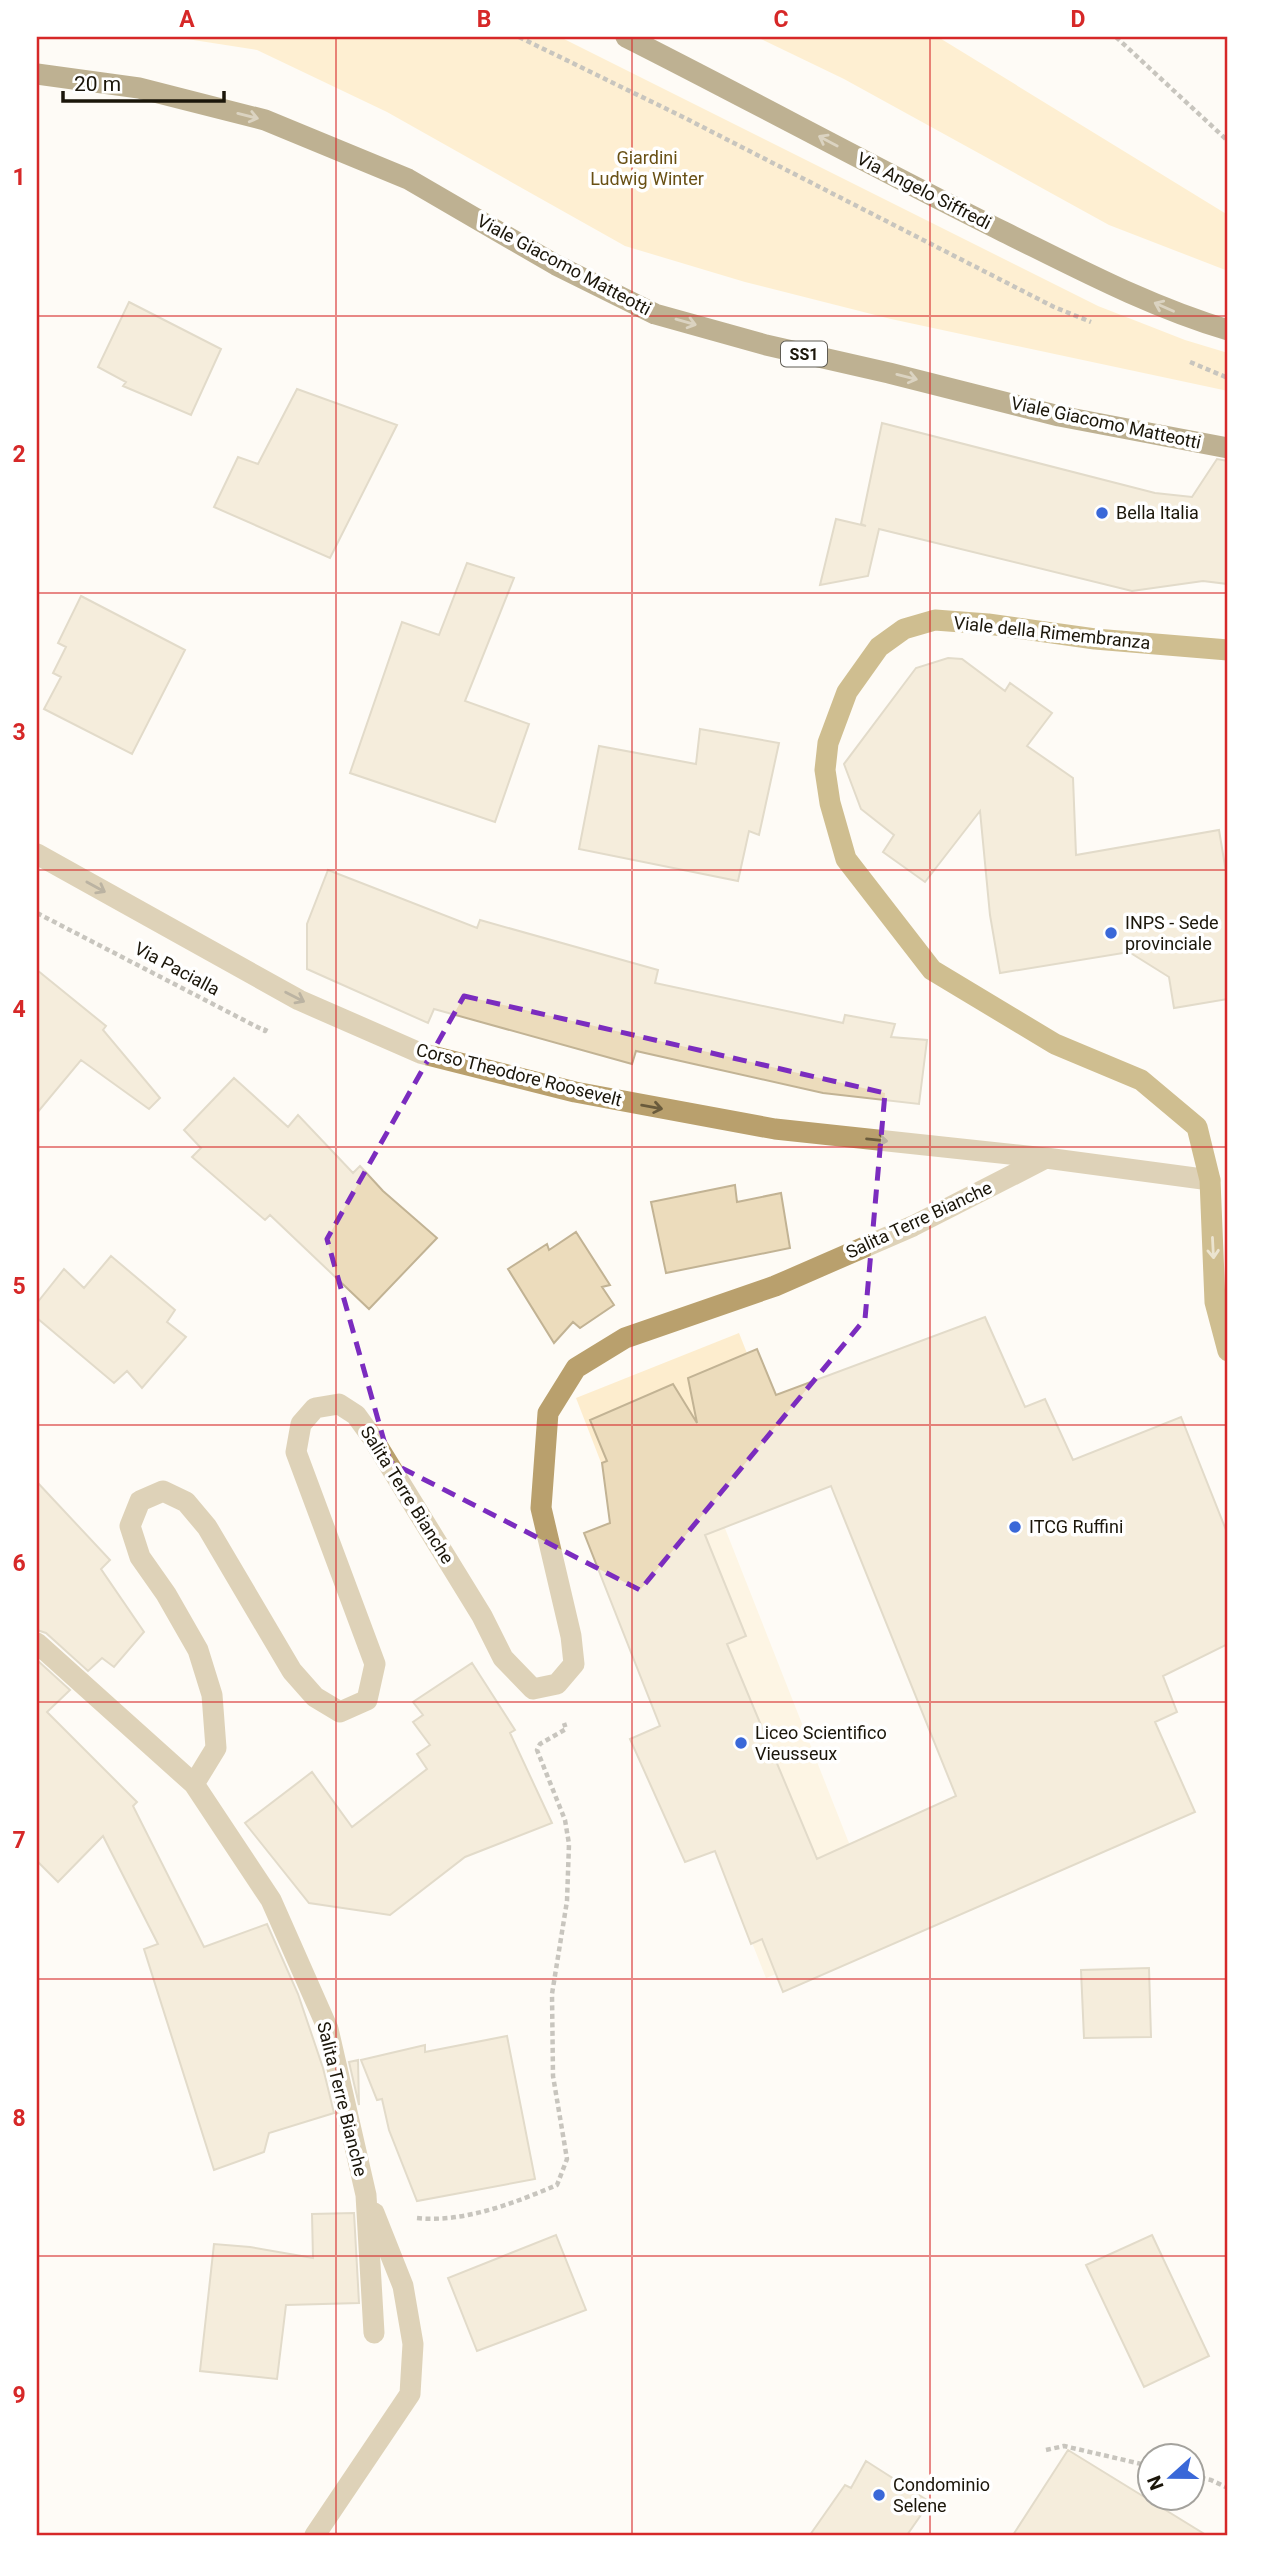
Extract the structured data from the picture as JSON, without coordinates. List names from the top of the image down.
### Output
{
  "streets": {
    "main road": ["Via Angelo Siffredi", "Viale Giacomo Matteotti", "SS1"],
    "street": ["Viale della Rimembranza", "Corso Theodore Roosevelt", "Salita Terre Bianche"],
    "path": ["Via Pacialla"]
  },
  "crossings": [
    ["Viale della Rimembranza", "Corso Theodore Roosevelt"],
    ["Via Pacialla", "Corso Theodore Roosevelt"],
    ["Corso Theodore Roosevelt", "Salita Terre Bianche"]
  ],
  "one_way": ["Via Angelo Siffredi", "Viale Giacomo Matteotti", "Corso Theodore Roosevelt"],
  "parks": ["Giardini Ludwig Winter"],
  "places": [
    "Bella Italia",
    "INPS - Sede provinciale",
    "ITCG Ruffini",
    "Liceo Scientifico Vieusseux",
    "Condominio Selene"
  ],
  "scale_bar": "20 m",
  "north": "left",
  "grid": {
    "columns": [
      "A",
      "B",
      "C",
      "D"
    ],
    "rows": [
      "1",
      "2",
      "3",
      "4",
      "5",
      "6",
      "7",
      "8",
      "9"
    ]
  }
}
